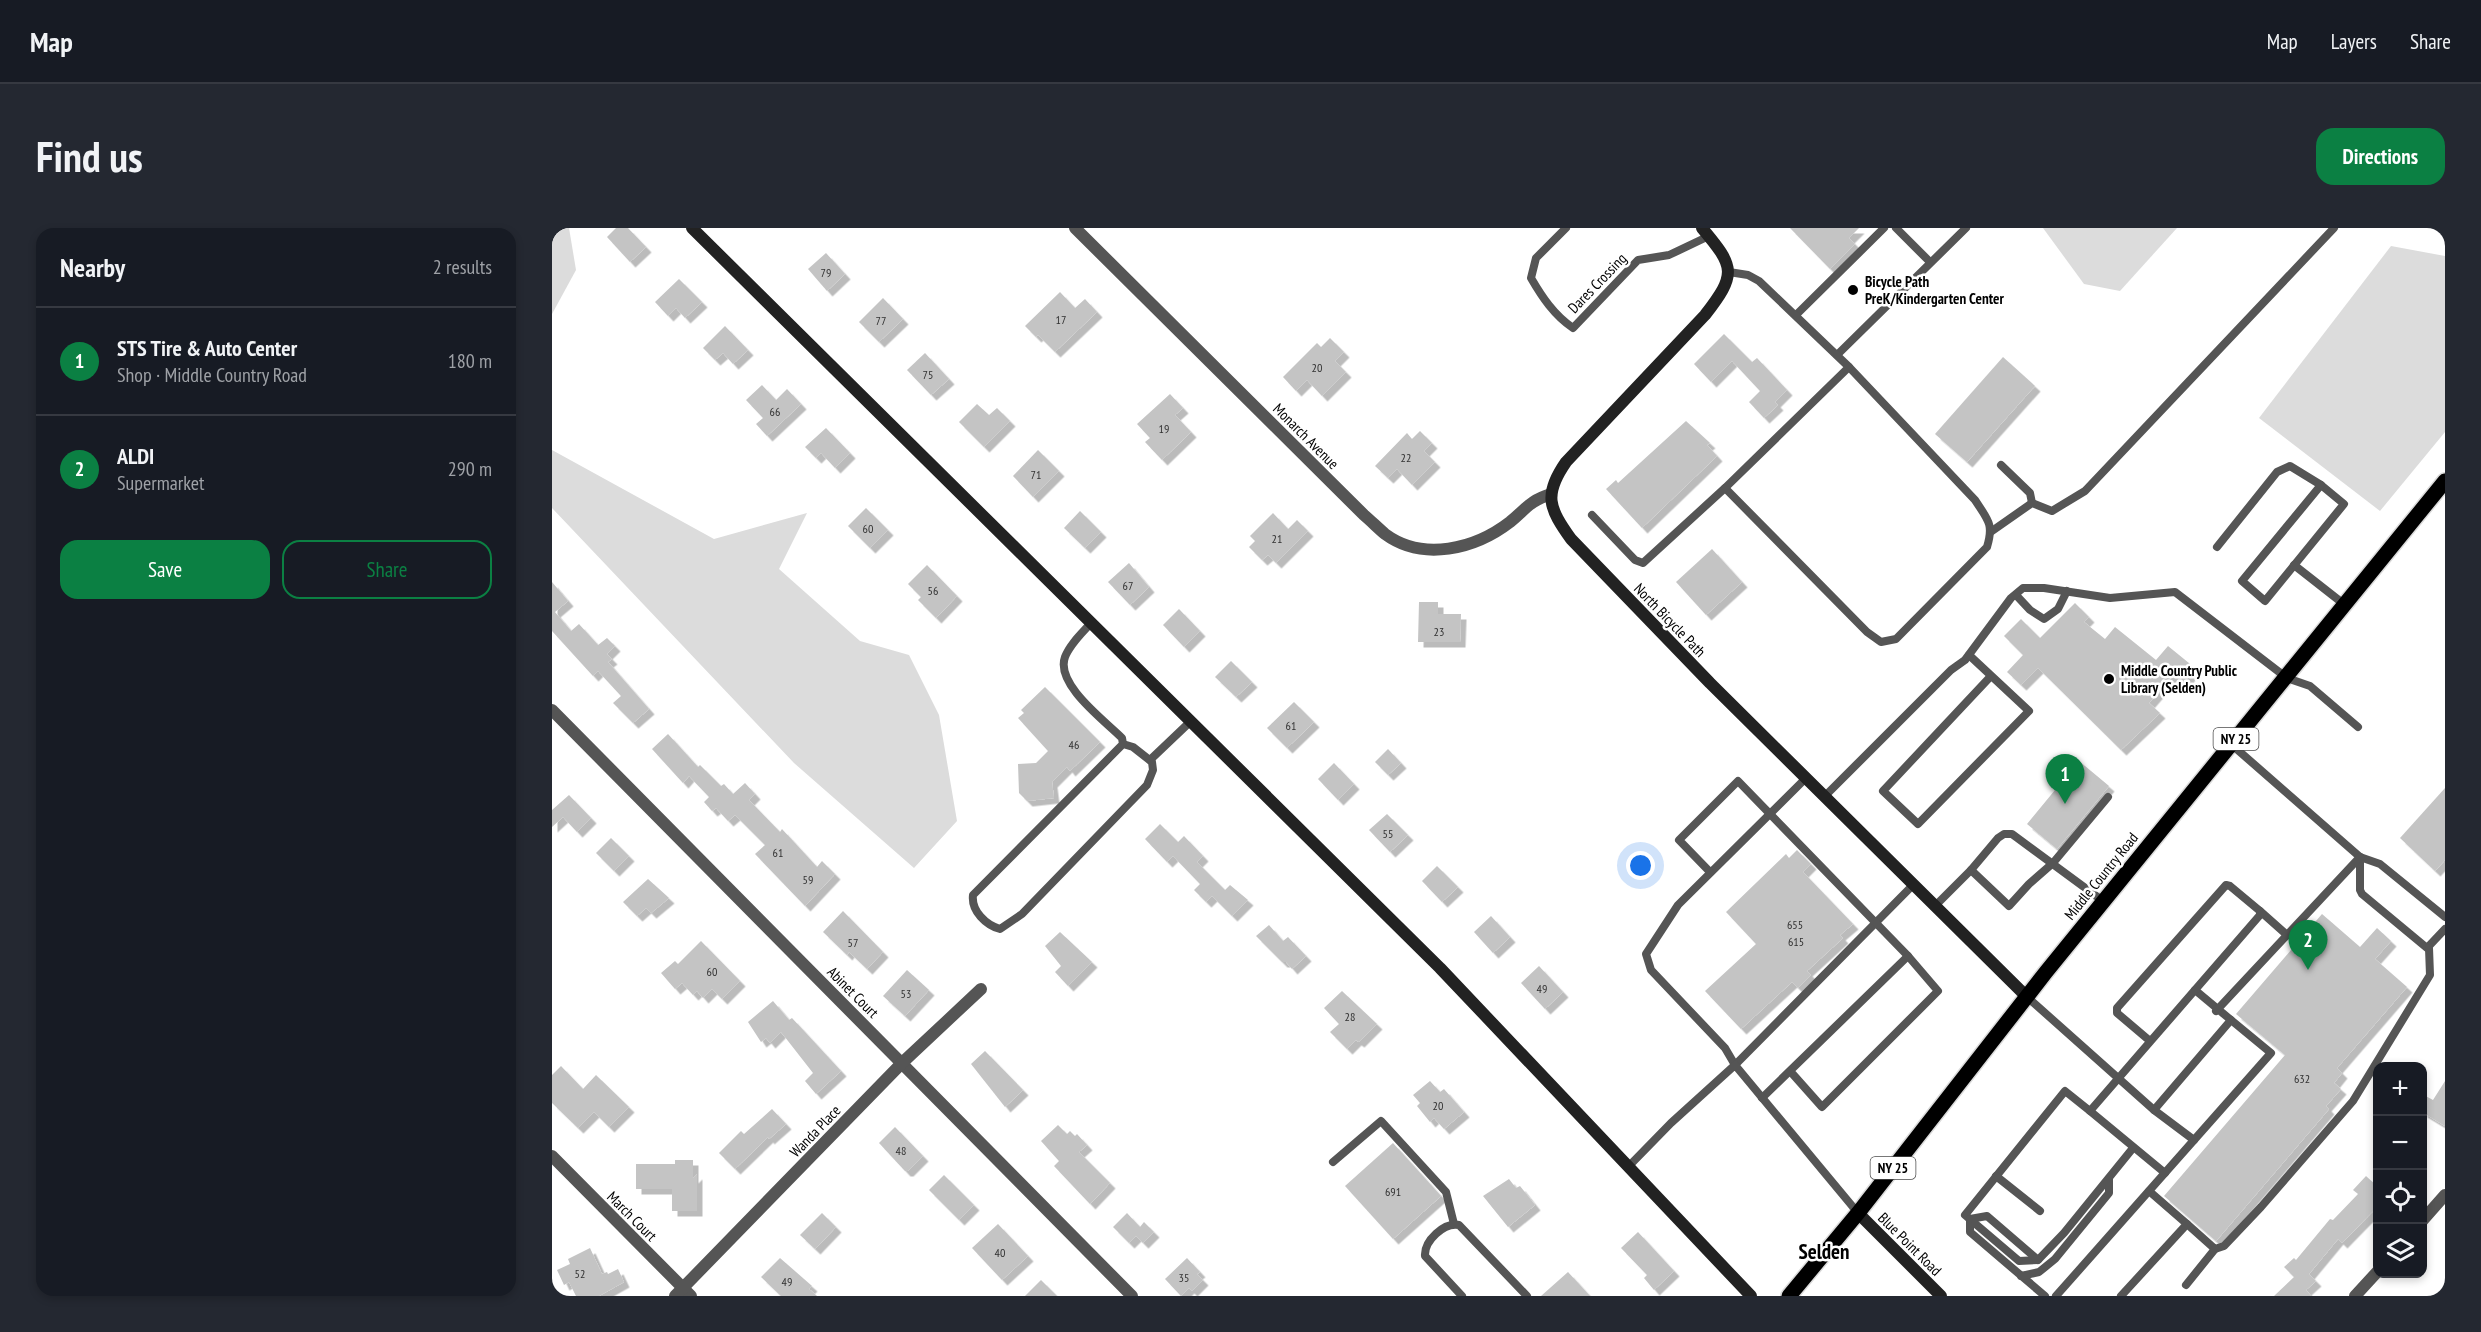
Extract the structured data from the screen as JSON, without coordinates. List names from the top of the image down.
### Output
{
  "streets": {
    "main road": ["NY 25", "Middle Country Road"],
    "street": [
      "Monarch Avenue",
      "North Bicycle Path",
      "Abinet Court",
      "Wanda Place",
      "March Court",
      "Blue Point Road"
    ],
    "lane": ["Dares Crossing"]
  },
  "crossings": [
    ["Monarch Avenue", "North Bicycle Path"],
    ["North Bicycle Path", "Middle Country Road"],
    ["Middle Country Road", "Blue Point Road"],
    ["Abinet Court", "Wanda Place"],
    ["Wanda Place", "March Court"]
  ],
  "districts": ["Selden"],
  "places": ["Bicycle Path PreK/Kindergarten Center", "Middle Country Public Library (Selden)"],
  "house_numbers": [
    "79",
    "17",
    "77",
    "20",
    "75",
    "66",
    "19",
    "22",
    "71",
    "60",
    "21",
    "67",
    "56",
    "23",
    "61",
    "46",
    "55",
    "61",
    "59",
    "655",
    "615",
    "57",
    "60",
    "49",
    "53",
    "28",
    "632",
    "20",
    "48",
    "691",
    "40",
    "52",
    "35",
    "49"
  ],
  "page": {
    "header": "Map",
    "nav": ["Map", "Layers", "Share"],
    "buttons": [
      "Directions",
      ["Save", "Share"]
    ],
    "title": "Find us",
    "heading": ["Nearby", "2 results"],
    "list": [
      {
        "mark": "1",
        "name": "STS Tire & Auto Center",
        "note": "Shop · Middle Country Road",
        "value": "180 m"
      },
      {
        "mark": "2",
        "name": "ALDI",
        "note": "Supermarket",
        "value": "290 m"
      }
    ],
    "pins": ["1", "2"],
    "map_buttons": ["+", "−"]
  }
}
